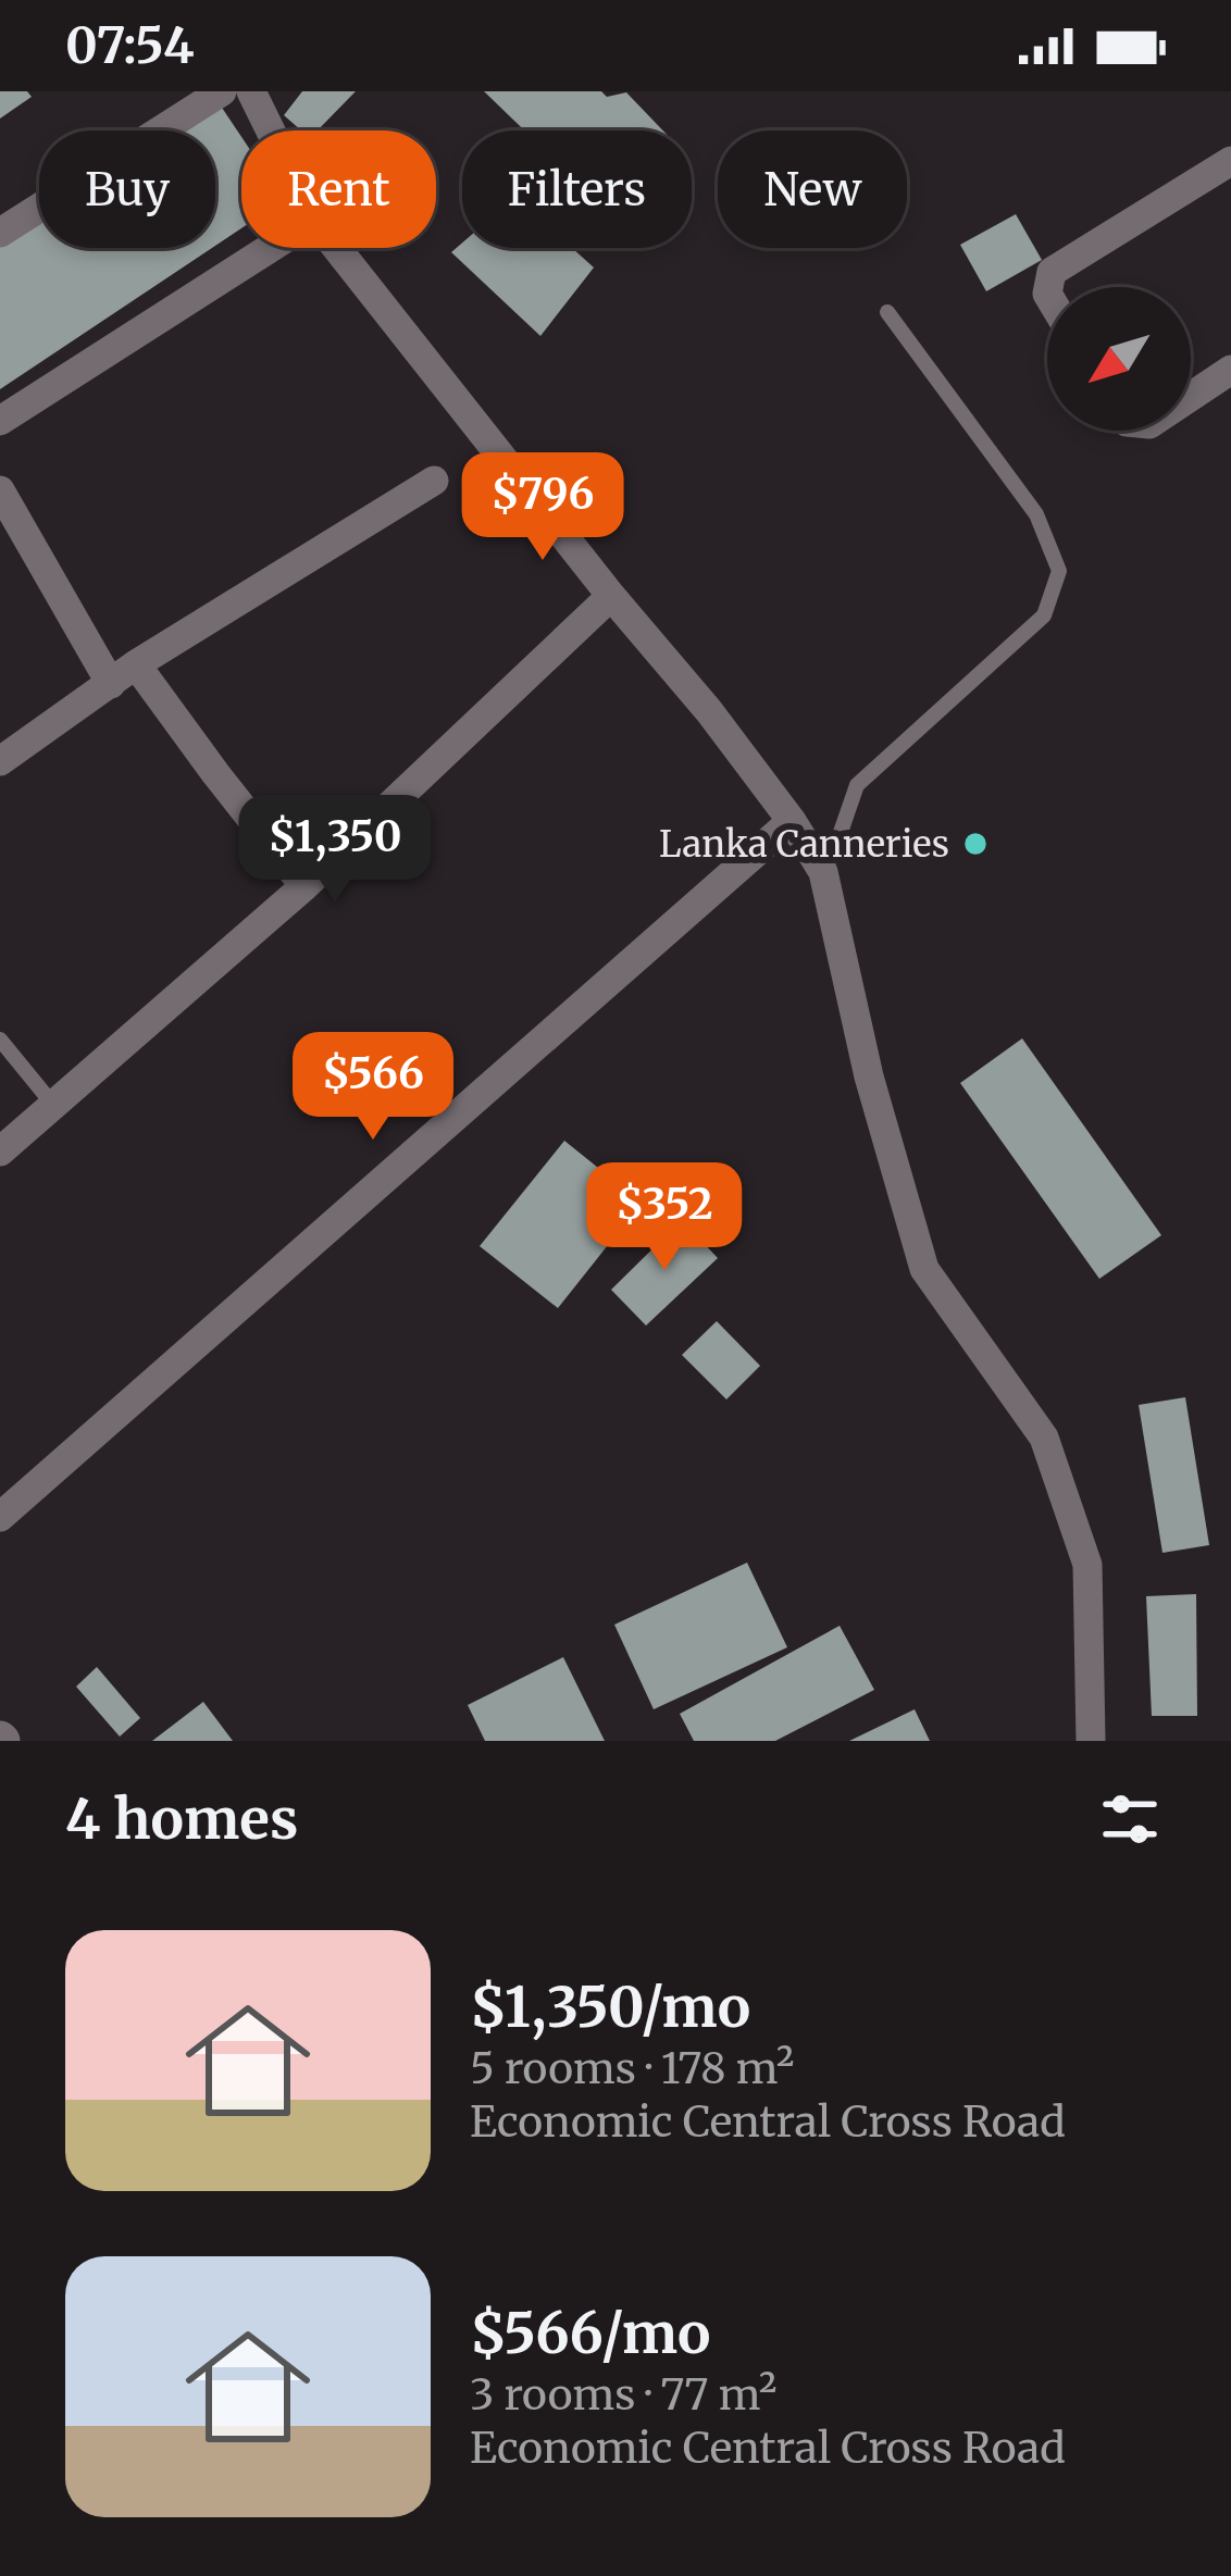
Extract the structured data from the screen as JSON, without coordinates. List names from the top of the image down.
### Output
{
  "places": ["Lanka Canneries"],
  "north": "bottom left",
  "page": {
    "status": "07:54",
    "chip": [
      "Buy",
      "Rent",
      "Filters",
      "New"
    ],
    "price": [
      "$796",
      "$1,350",
      "$566",
      "$352"
    ],
    "heading": "4 homes",
    "list": [
      {
        "name": "$1,350/mo",
        "note": "5 rooms · 178 m² · Economic Central Cross Road"
      },
      {
        "name": "$566/mo",
        "note": "3 rooms · 77 m² · Economic Central Cross Road"
      }
    ]
  }
}
